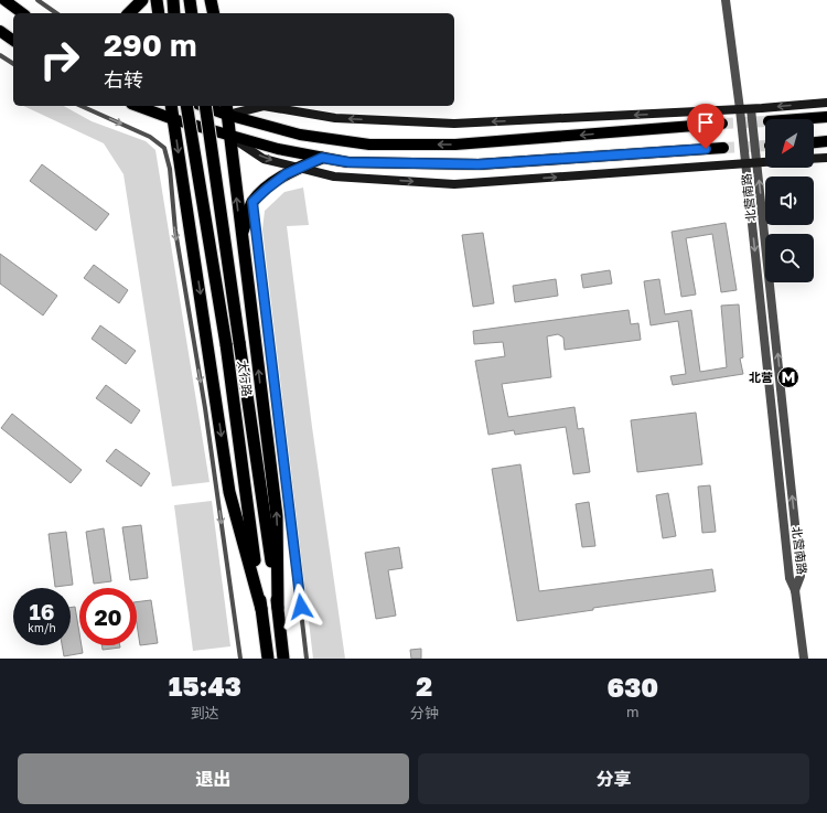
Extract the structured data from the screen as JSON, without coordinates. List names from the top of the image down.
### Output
{
  "streets": {
    "highway": ["太行路"],
    "street": ["北营南路"]
  },
  "places": {
    "metro station": ["北营"]
  },
  "north": "bottom left",
  "page": {
    "turn": ["290 m", "右转"],
    "speed": "16 km/h",
    "limit": "20",
    "eta": [
      "15:43",
      "到达",
      "2",
      "分钟",
      "630",
      "m"
    ],
    "buttons": ["退出", "分享"]
  }
}
